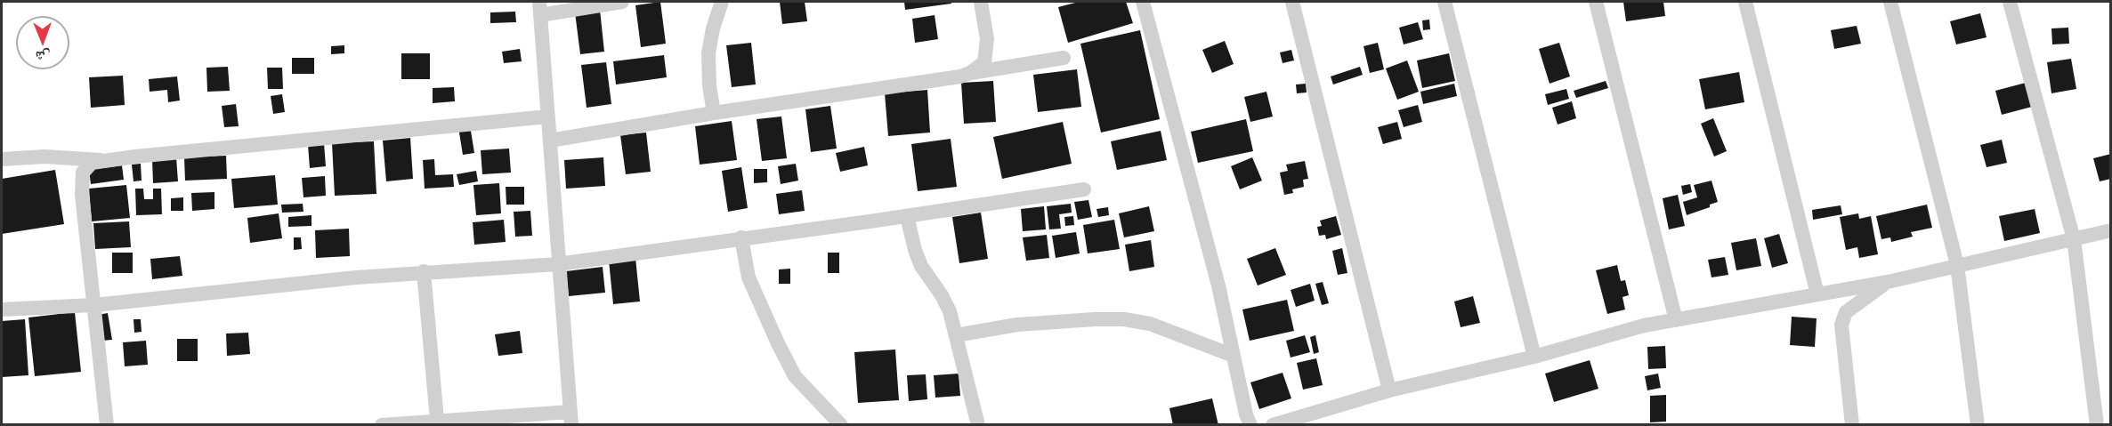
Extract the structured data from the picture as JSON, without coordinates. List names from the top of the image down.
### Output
{
  "north": "bottom"
}
